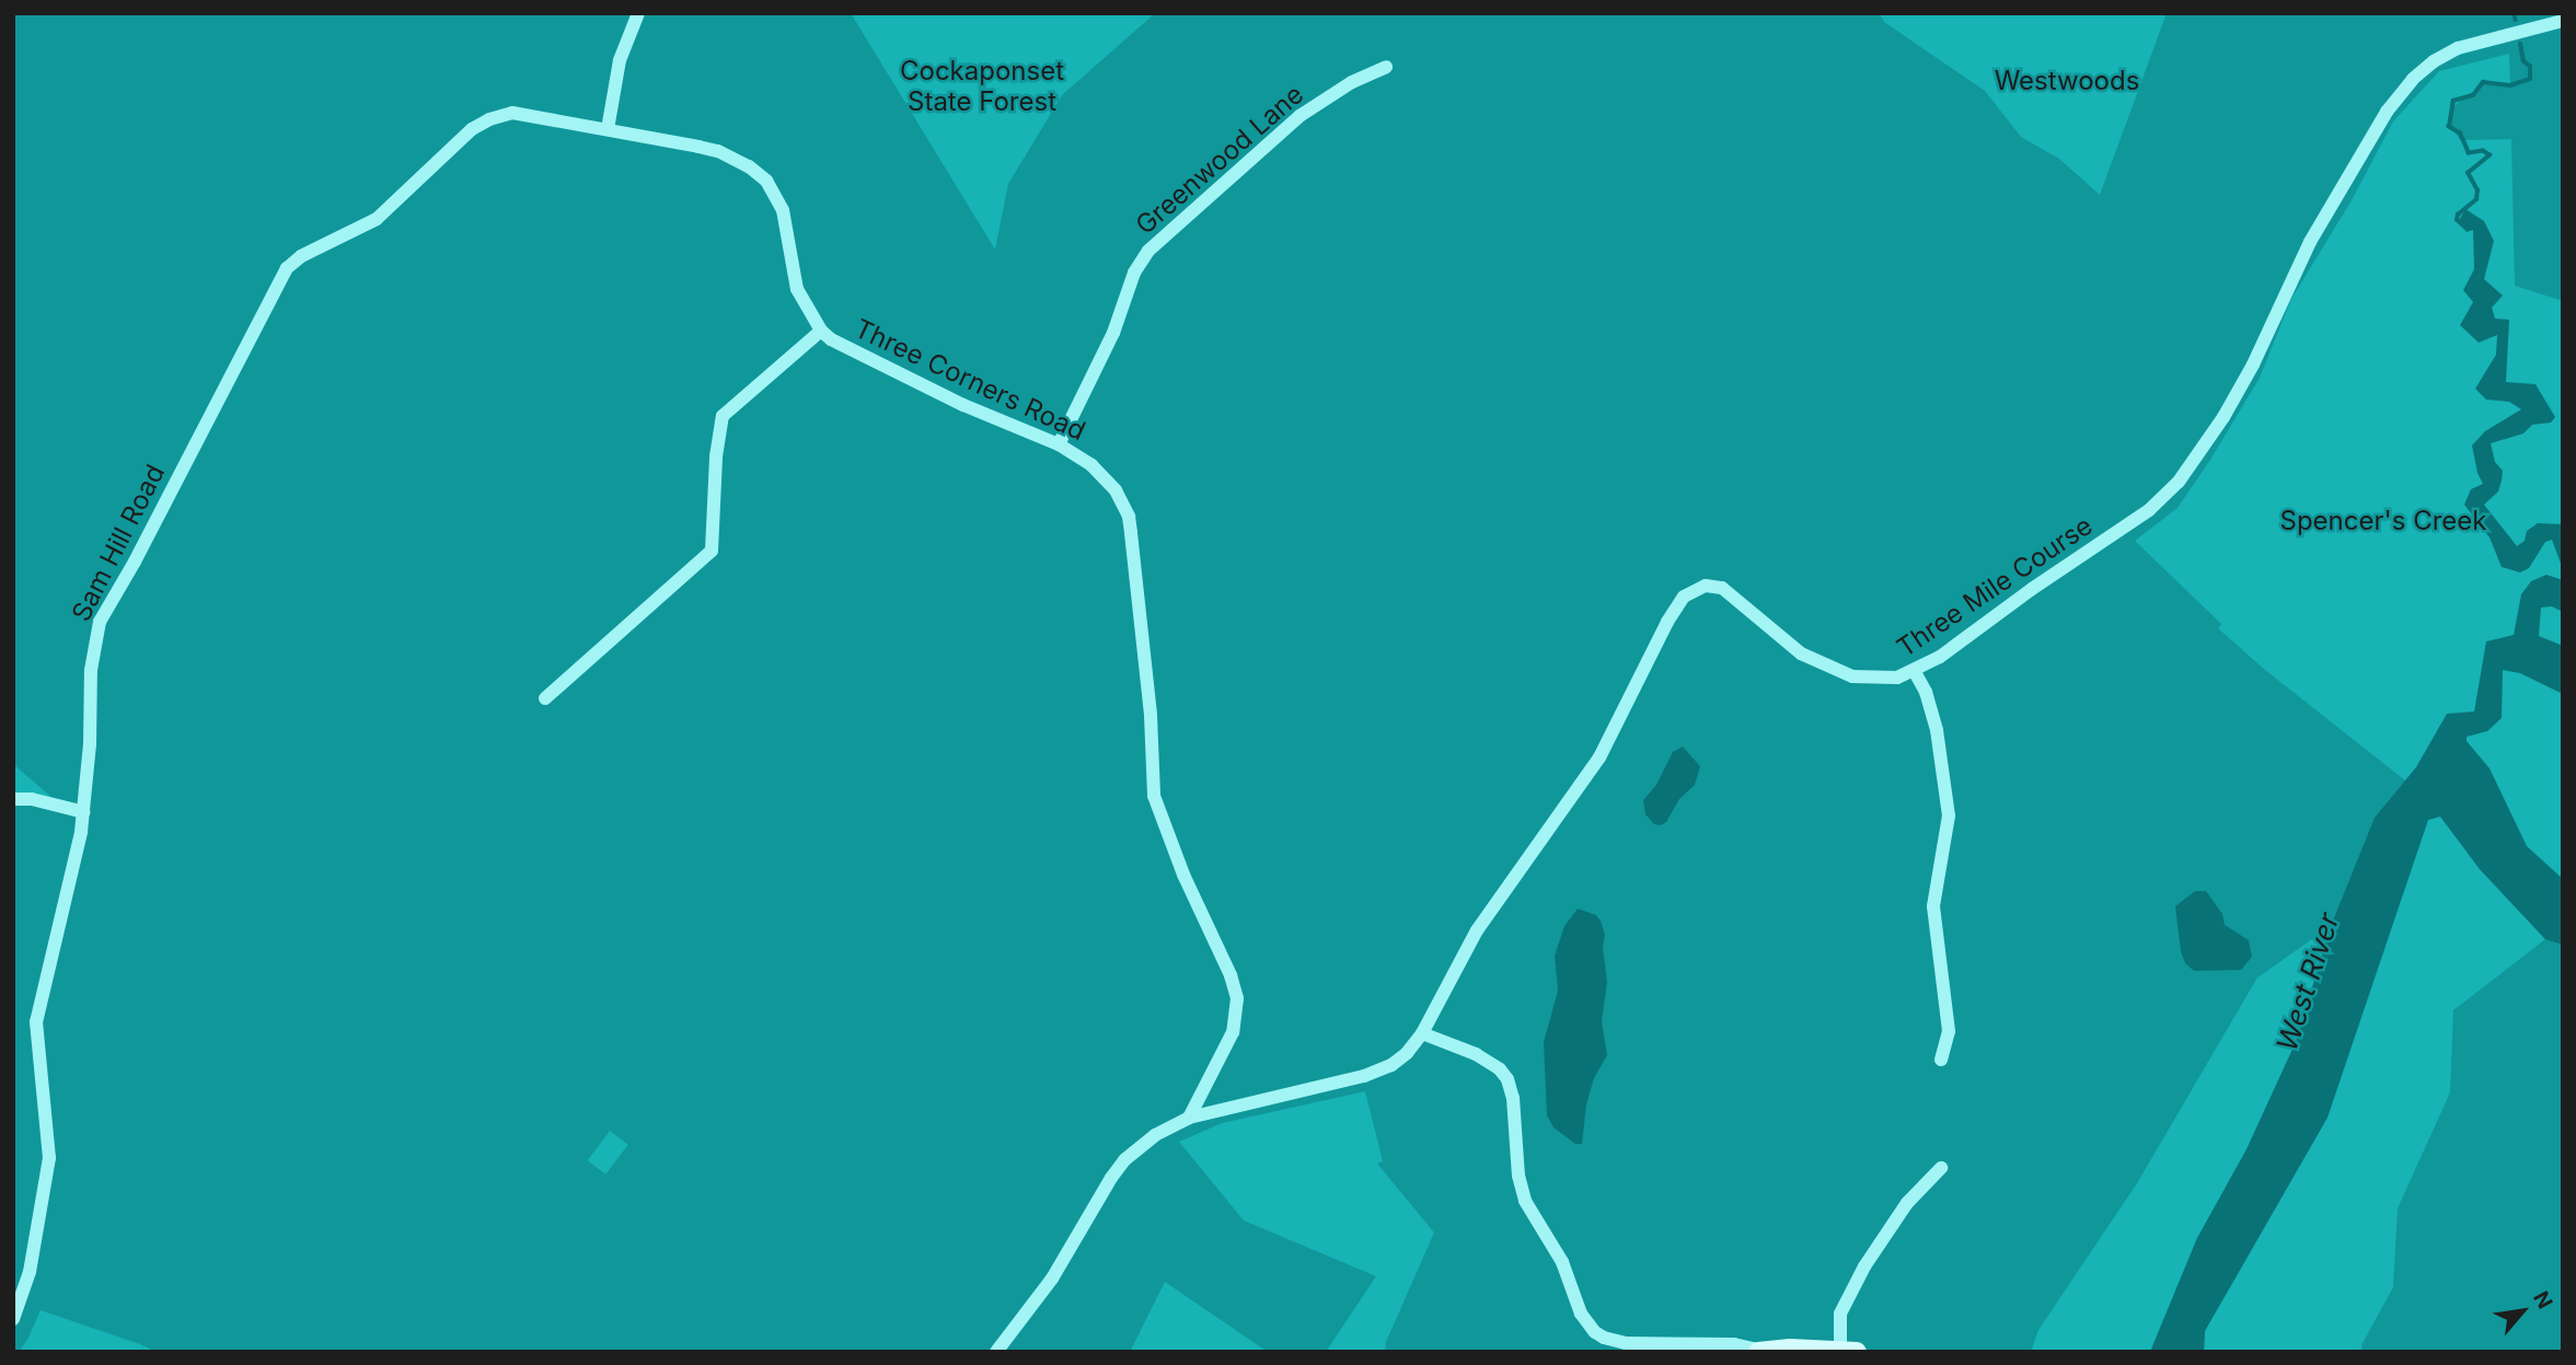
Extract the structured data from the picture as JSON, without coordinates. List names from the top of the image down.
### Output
{
  "streets": {
    "street": [
      "Greenwood Lane",
      "Three Corners Road",
      "Sam Hill Road",
      "Three Mile Course"
    ]
  },
  "crossings": [
    ["Greenwood Lane", "Three Corners Road"],
    ["Three Corners Road", "Sam Hill Road"]
  ],
  "water": ["West River"],
  "parks": ["Cockaponset State Forest", "Westwoods", "Spencer's Creek"],
  "north": "top right"
}
